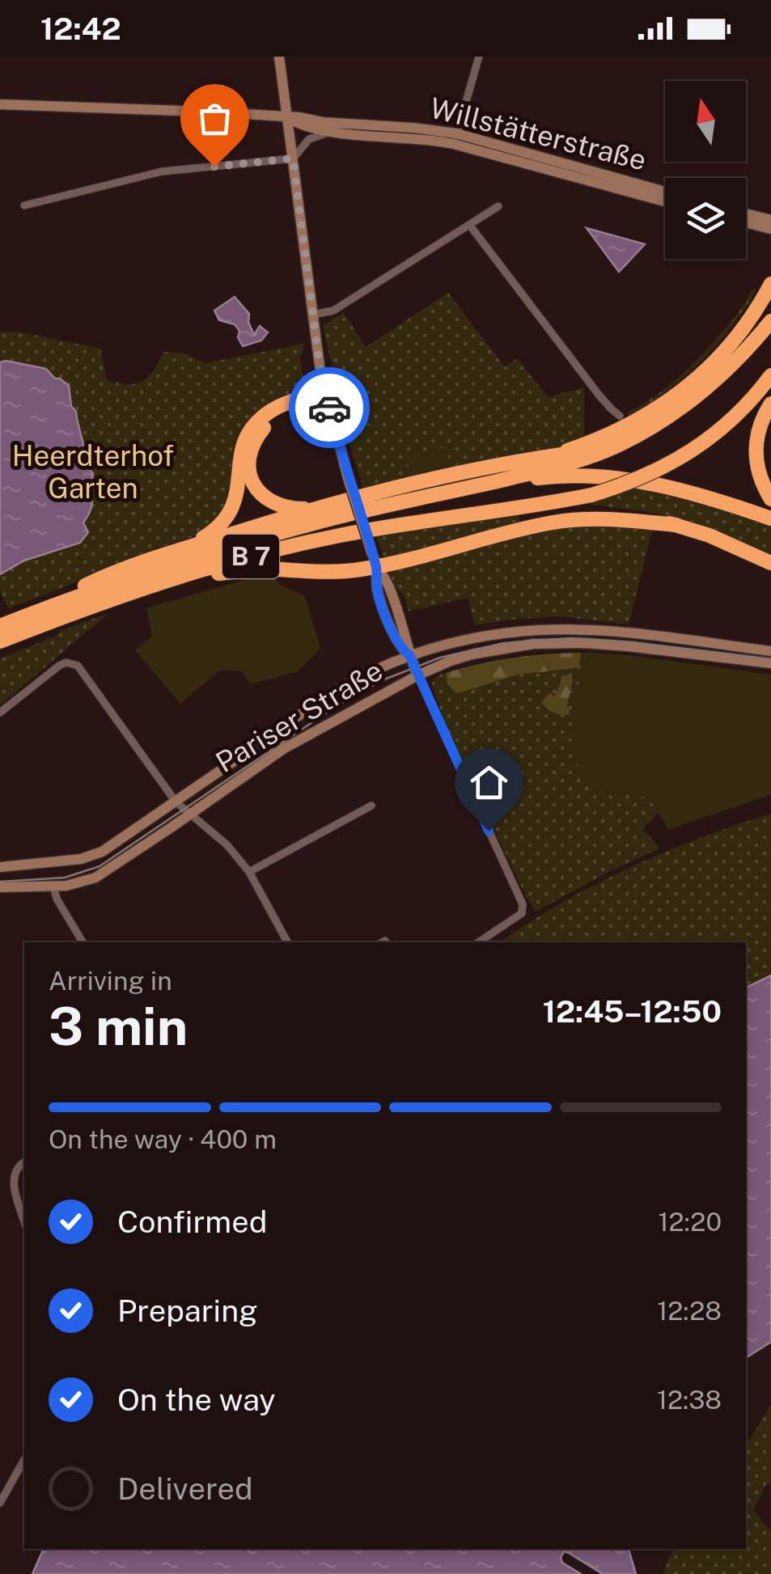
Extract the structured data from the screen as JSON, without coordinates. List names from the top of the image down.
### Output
{
  "streets": {
    "highway": ["B 7"],
    "street": ["Willstätterstraße", "Pariser Straße"]
  },
  "parks": ["Heerdterhof Garten"],
  "north": "top",
  "page": {
    "status": "12:42",
    "heading": ["3 min", "Arriving in", "12:45–12:50"],
    "bar": "On the way · 400 m",
    "list": [
      ["Confirmed", "12:20"],
      ["Preparing", "12:28"],
      ["On the way", "12:38"],
      "Delivered"
    ]
  }
}
